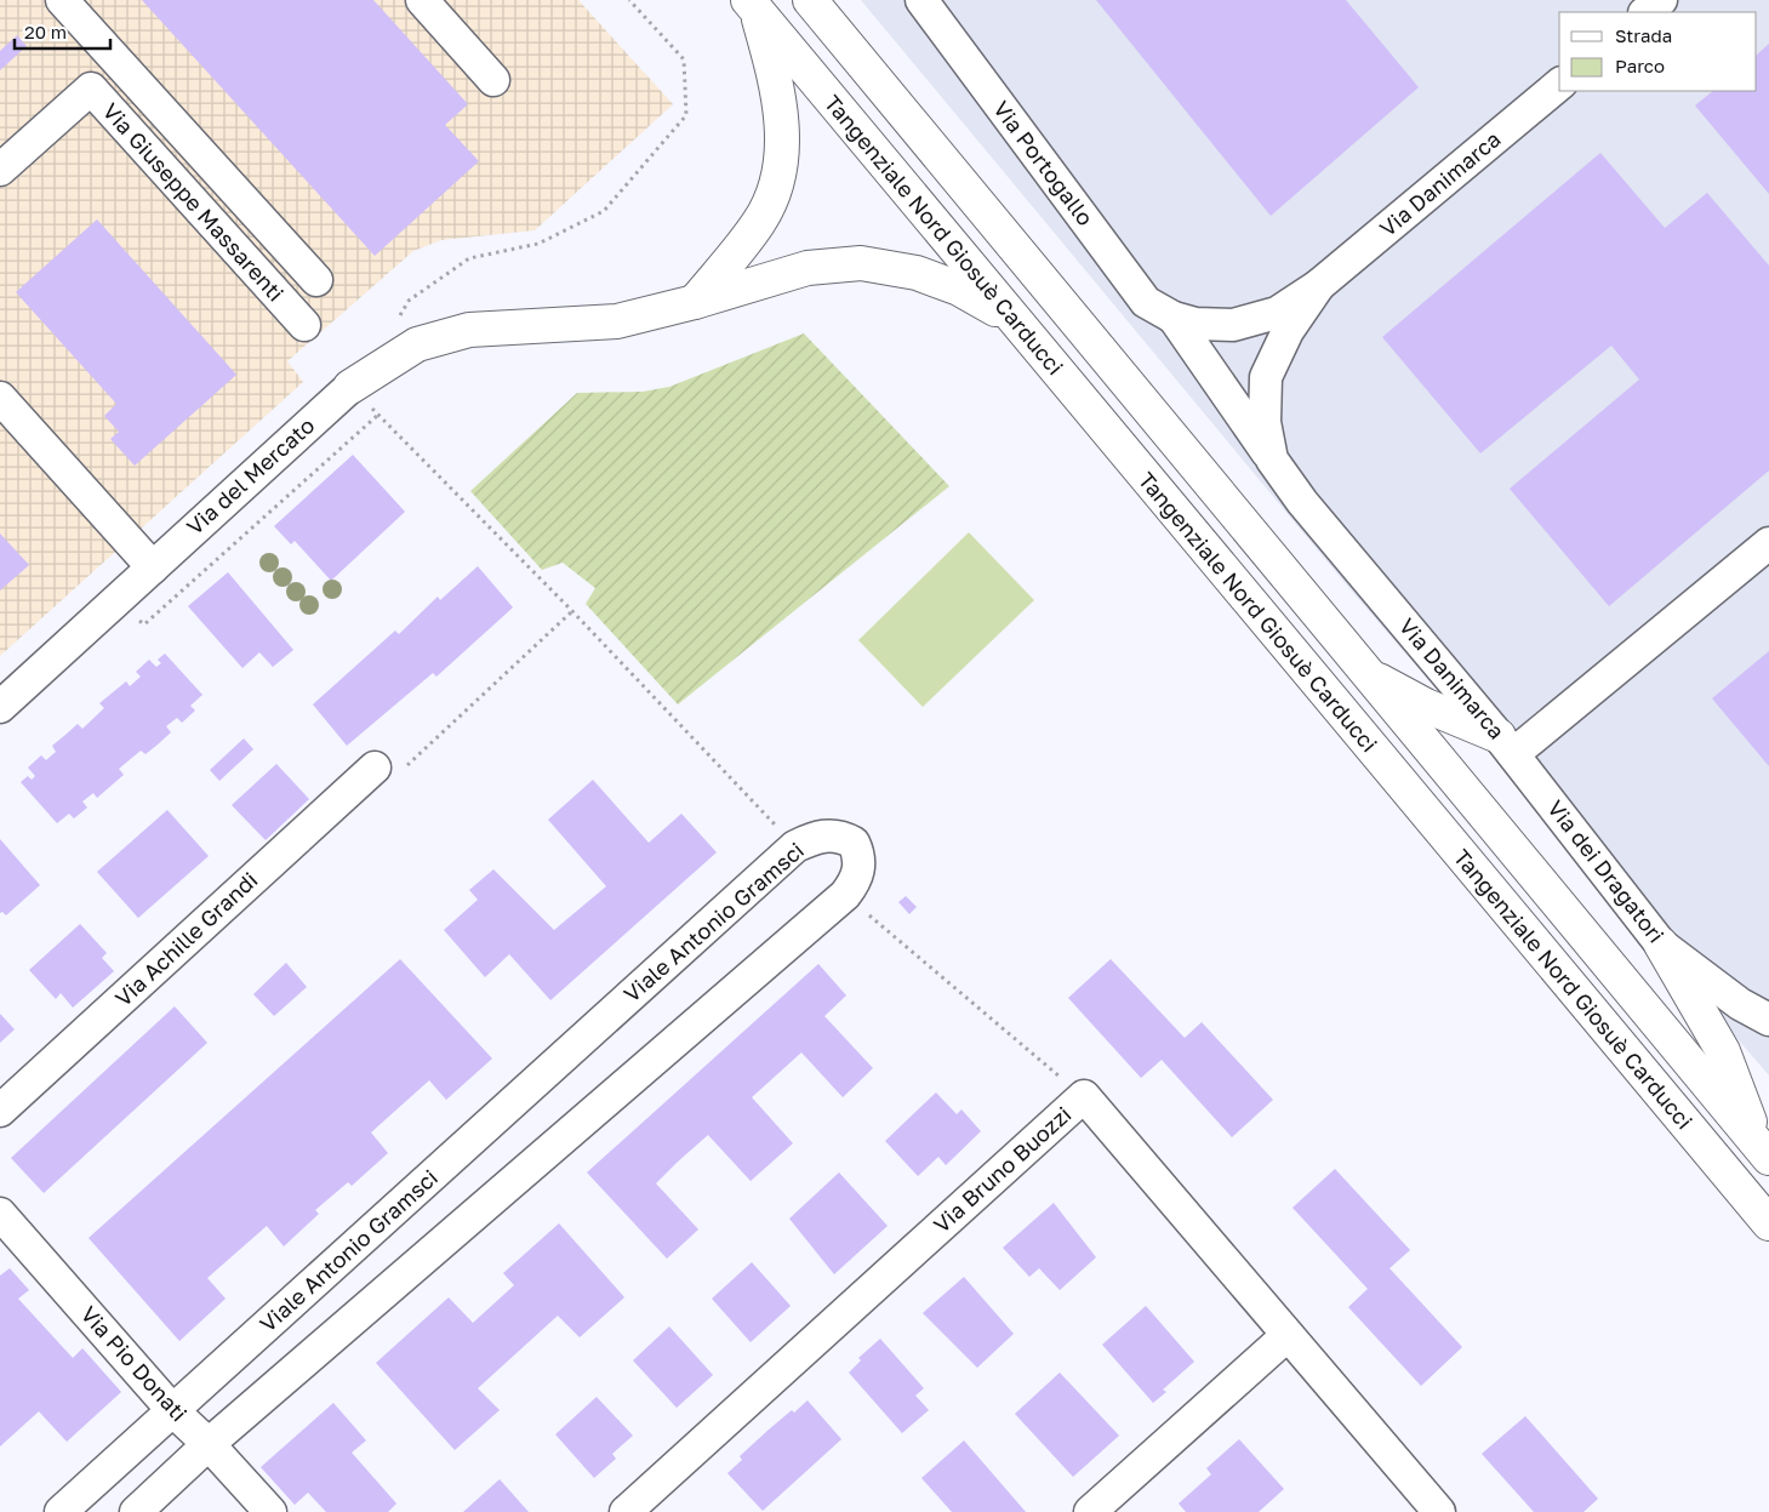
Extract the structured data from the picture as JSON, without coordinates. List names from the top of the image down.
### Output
{
  "streets": {
    "highway": ["Tangenziale Nord Giosuè Carducci"],
    "street": [
      "Via Portogallo",
      "Via Danimarca",
      "Via Giuseppe Massarenti",
      "Via del Mercato",
      "Via dei Dragatori",
      "Viale Antonio Gramsci",
      "Via Achille Grandi",
      "Via Bruno Buozzi",
      "Via Pio Donati"
    ]
  },
  "crossings": [
    ["Via Portogallo", "Via Danimarca"],
    ["Via Danimarca", "Via dei Dragatori"],
    ["Viale Antonio Gramsci", "Via Pio Donati"]
  ],
  "legend": ["Strada", "Parco"],
  "scale_bar": "20 m"
}
